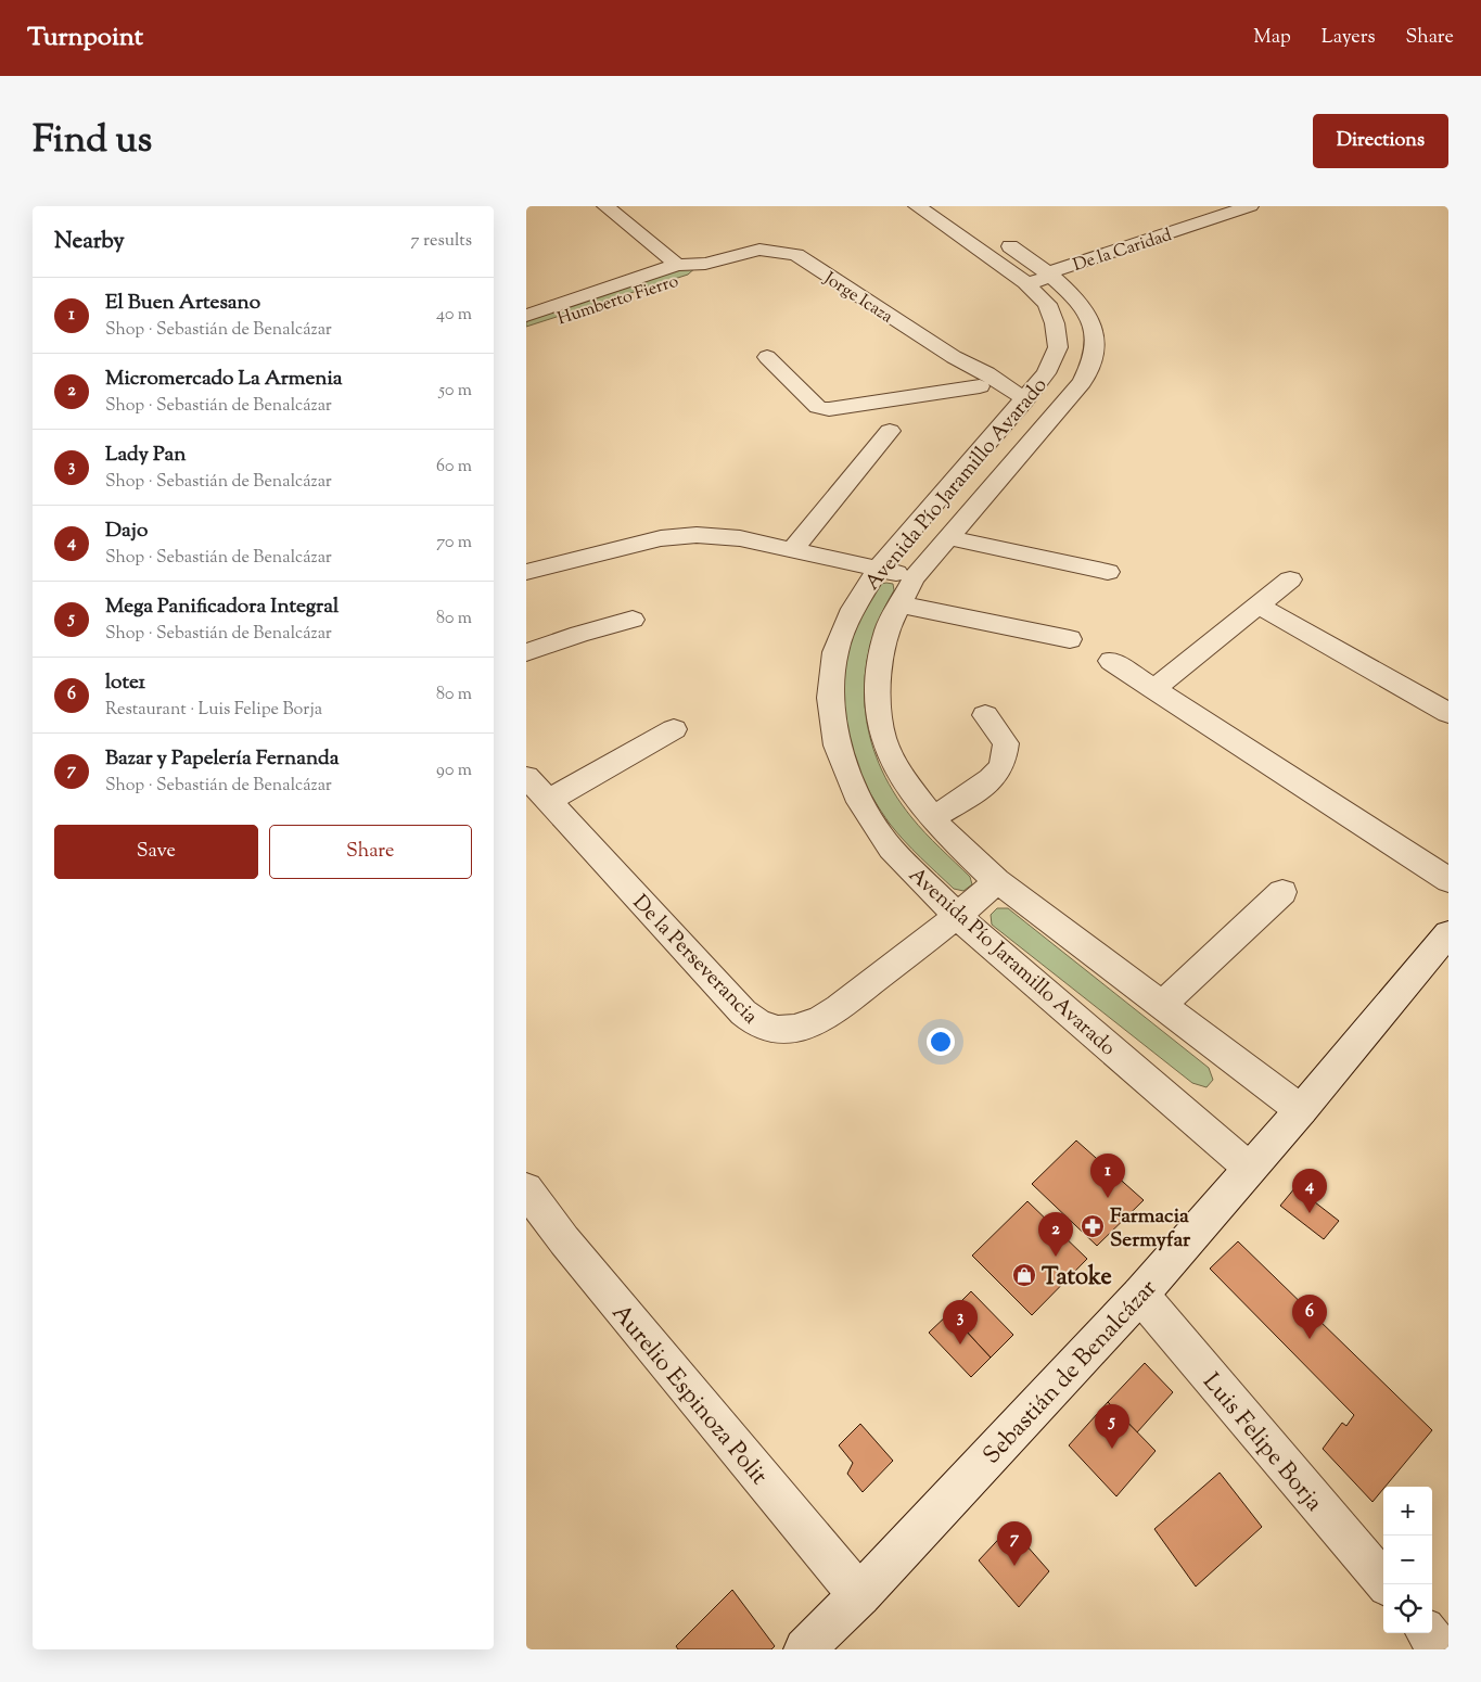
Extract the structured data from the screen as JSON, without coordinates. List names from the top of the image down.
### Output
{
  "streets": {
    "street": [
      "De la Caridad",
      "Jorge Icaza",
      "Humberto Fierro",
      "Avenida Pío Jaramillo Avarado",
      "De la Perseverancia",
      "Sebastián de Benalcázar",
      "Aurelio Espinoza Polit",
      "Luis Felipe Borja"
    ]
  },
  "crossings": [
    ["De la Caridad", "Avenida Pío Jaramillo Avarado"],
    ["Jorge Icaza", "Humberto Fierro"],
    ["Jorge Icaza", "Avenida Pío Jaramillo Avarado"],
    ["Avenida Pío Jaramillo Avarado", "De la Perseverancia"],
    ["Avenida Pío Jaramillo Avarado", "Sebastián de Benalcázar"],
    ["Sebastián de Benalcázar", "Aurelio Espinoza Polit"],
    ["Sebastián de Benalcázar", "Luis Felipe Borja"]
  ],
  "places": {
    "pharmacy": ["Farmacia Sermyfar"],
    "shop": ["Tatoke"]
  },
  "page": {
    "header": "Turnpoint",
    "nav": ["Map", "Layers", "Share"],
    "title": "Find us",
    "buttons": [
      "Directions",
      ["Save", "Share"]
    ],
    "heading": ["Nearby", "7 results"],
    "list": [
      {
        "mark": "1",
        "name": "El Buen Artesano",
        "note": "Shop · Sebastián de Benalcázar",
        "value": "40 m"
      },
      {
        "mark": "2",
        "name": "Micromercado La Armenia",
        "note": "Shop · Sebastián de Benalcázar",
        "value": "50 m"
      },
      {
        "mark": "3",
        "name": "Lady Pan",
        "note": "Shop · Sebastián de Benalcázar",
        "value": "60 m"
      },
      {
        "mark": "4",
        "name": "Dajo",
        "note": "Shop · Sebastián de Benalcázar",
        "value": "70 m"
      },
      {
        "mark": "5",
        "name": "Mega Panificadora Integral",
        "note": "Shop · Sebastián de Benalcázar",
        "value": "80 m"
      },
      {
        "mark": "6",
        "name": "lote1",
        "note": "Restaurant · Luis Felipe Borja",
        "value": "80 m"
      },
      {
        "mark": "7",
        "name": "Bazar y Papelería Fernanda",
        "note": "Shop · Sebastián de Benalcázar",
        "value": "90 m"
      }
    ],
    "pins": [
      "1",
      "4",
      "2",
      "6",
      "3",
      "5",
      "7"
    ],
    "map_buttons": ["+", "−"]
  }
}
